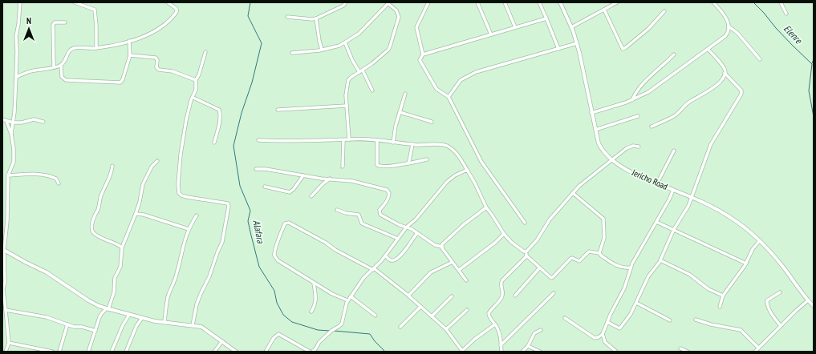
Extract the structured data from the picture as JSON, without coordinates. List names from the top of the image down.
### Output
{
  "streets": {
    "street": ["Jericho Road"]
  },
  "water": ["Elenre", "Alafara"],
  "north": "top"
}
